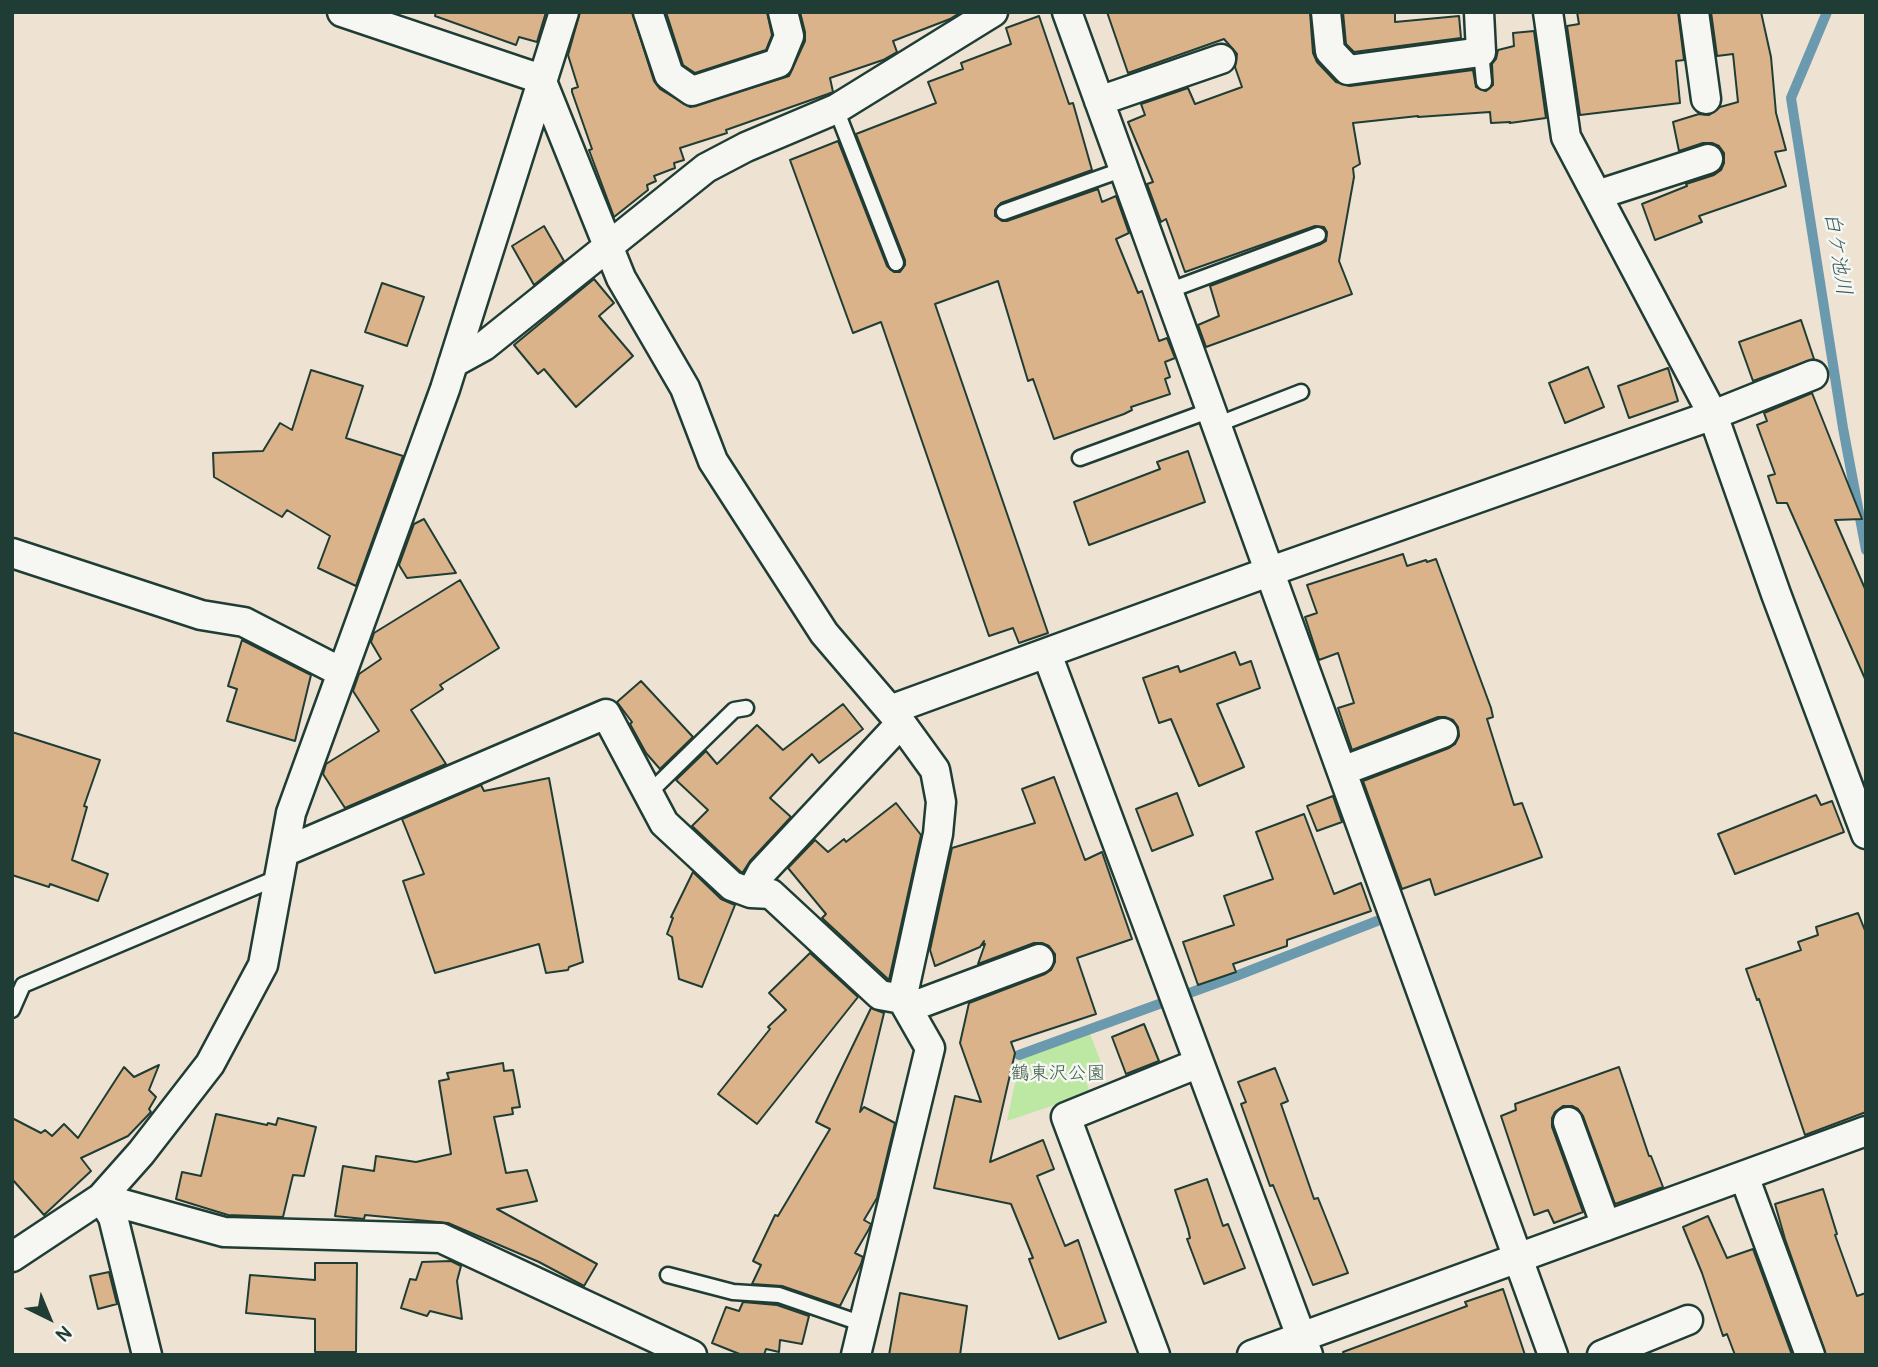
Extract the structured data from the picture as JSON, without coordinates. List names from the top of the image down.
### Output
{
  "water": ["白ケ池川"],
  "parks": ["鶴東沢公園"],
  "north": "bottom right"
}
